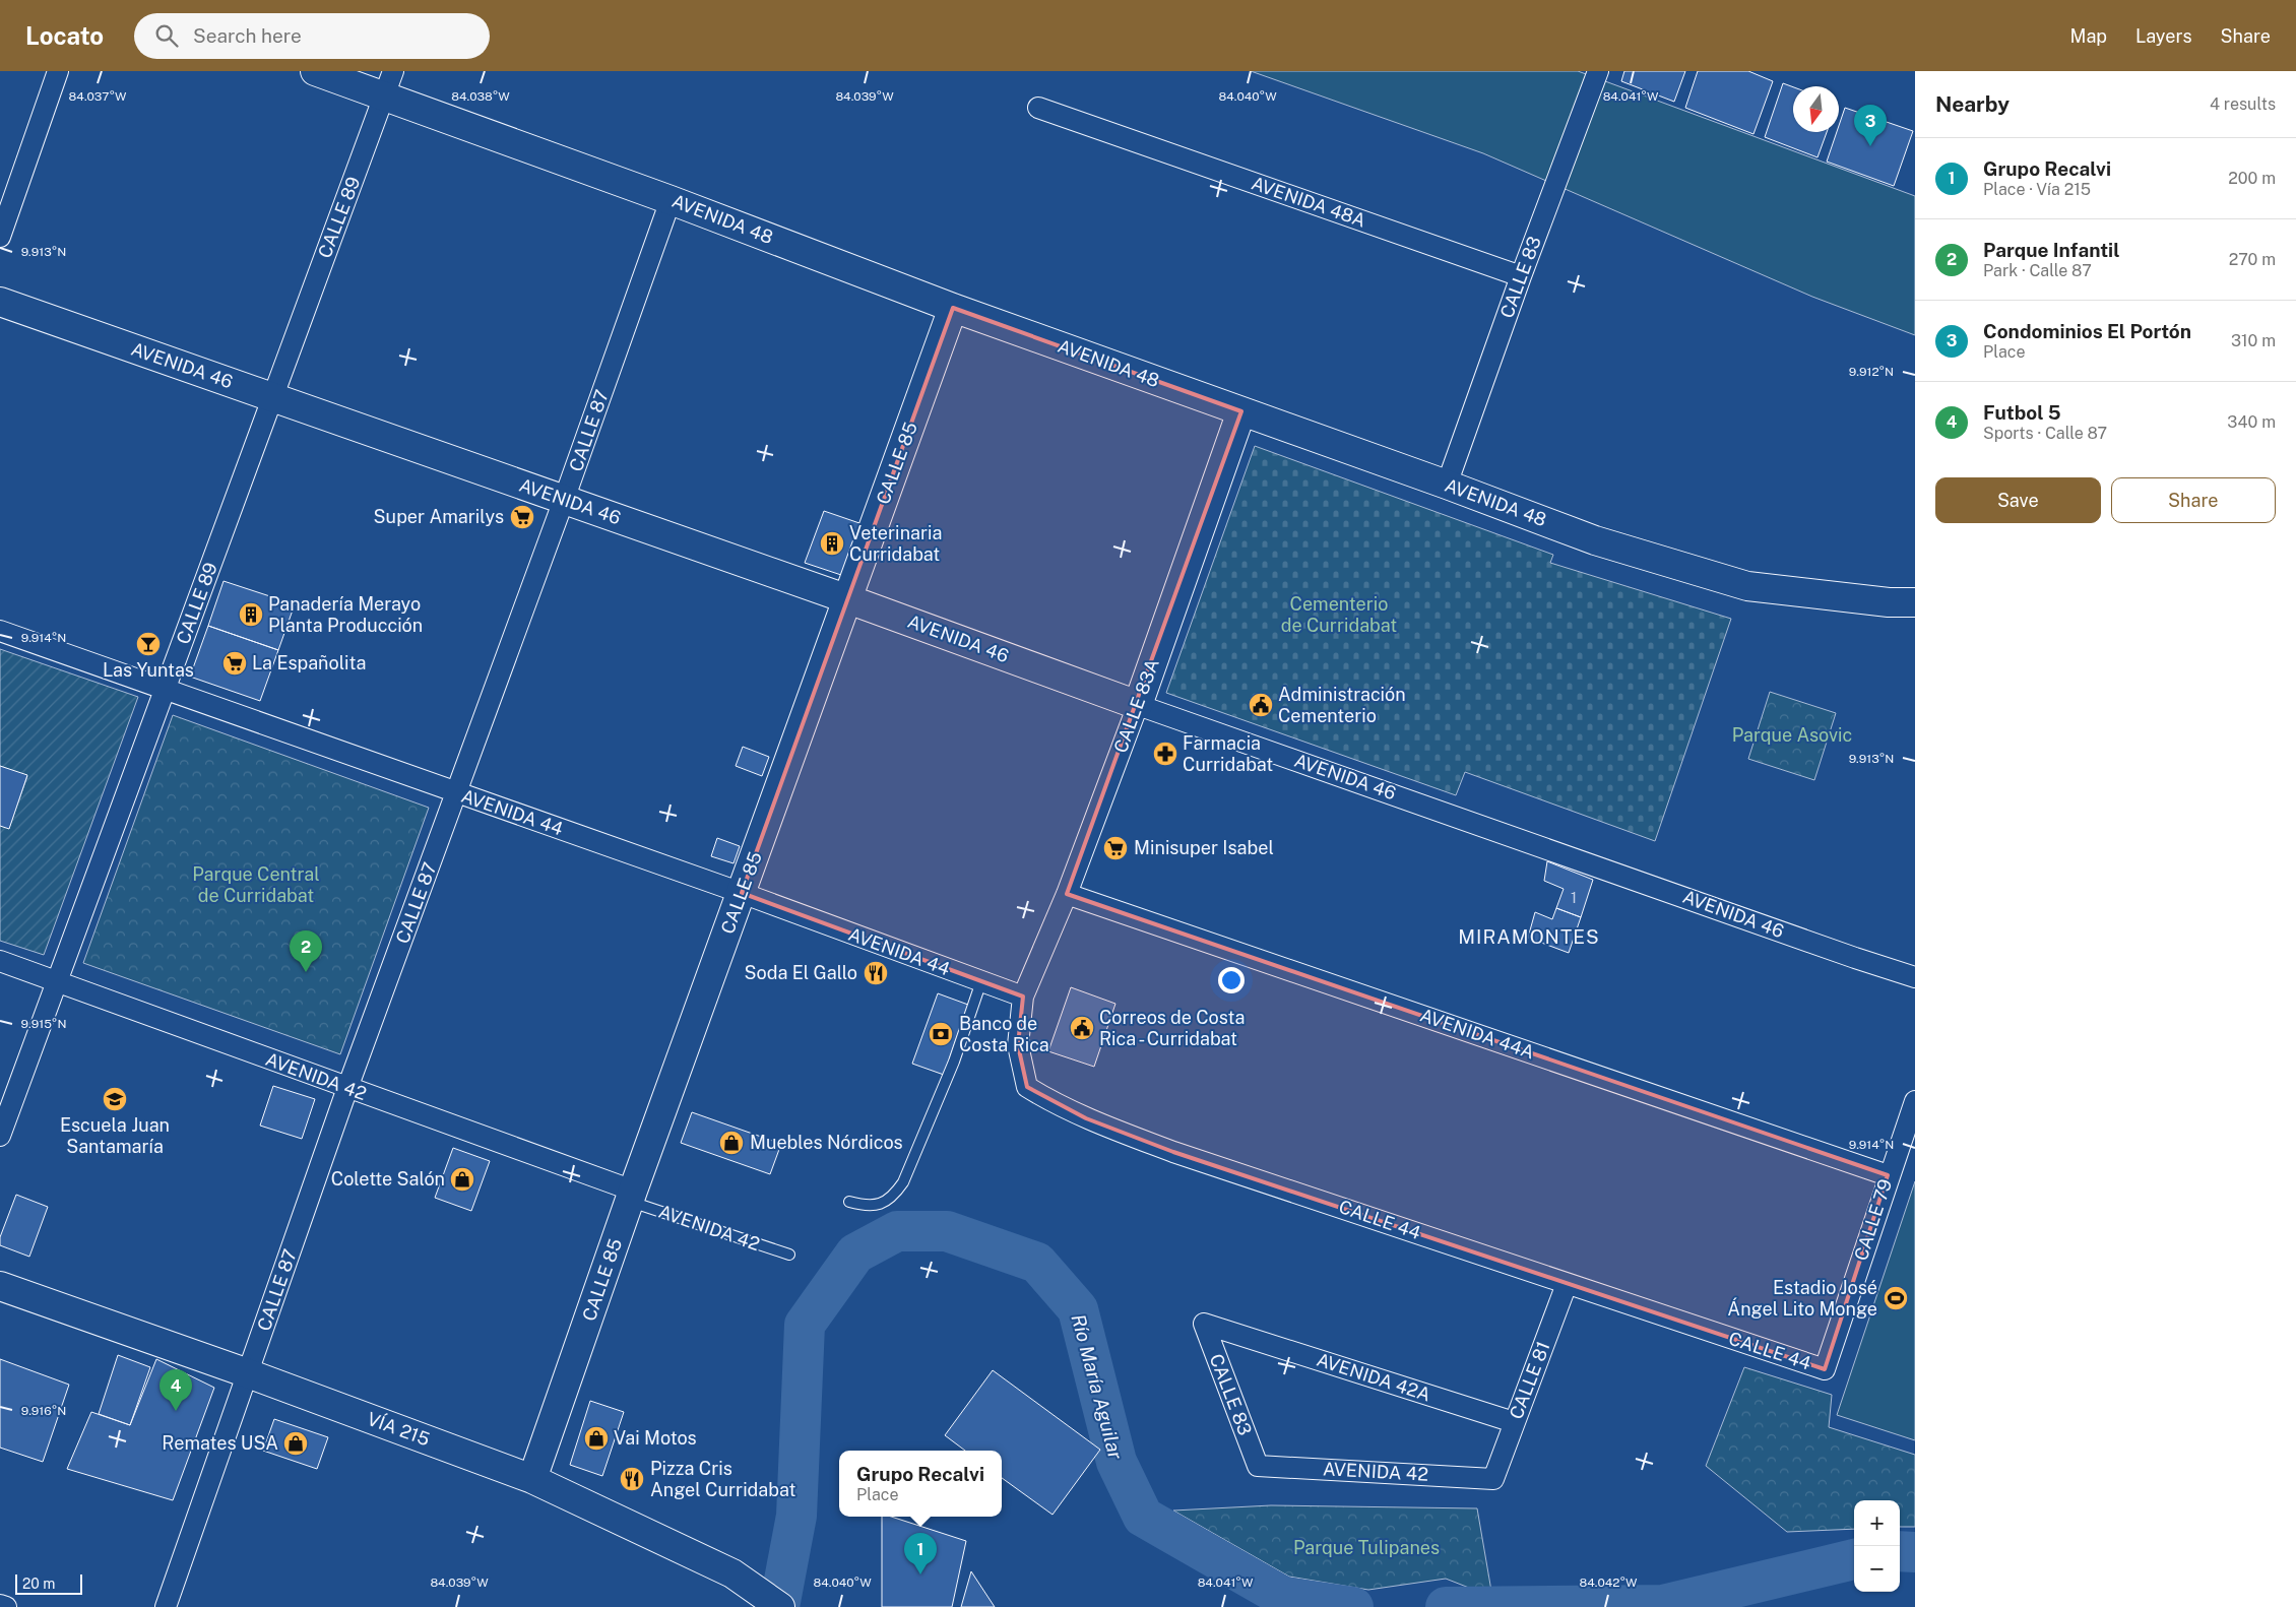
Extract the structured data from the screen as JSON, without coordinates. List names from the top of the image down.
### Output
{
  "streets": {
    "main road": [
      "AVENIDA 48",
      "AVENIDA 46",
      "CALLE 85",
      "CALLE 83A",
      "VÍA 215"
    ],
    "street": [
      "AVENIDA 48A",
      "CALLE 89",
      "CALLE 83",
      "CALLE 87",
      "AVENIDA 44",
      "AVENIDA 44A",
      "AVENIDA 42",
      "CALLE 44",
      "CALLE 79",
      "AVENIDA 42A",
      "CALLE 81"
    ]
  },
  "crossings": [
    ["AVENIDA 48A", "CALLE 83"],
    ["CALLE 89", "AVENIDA 48"],
    ["CALLE 89", "AVENIDA 46"],
    ["CALLE 89", "AVENIDA 44"],
    ["CALLE 89", "AVENIDA 42"],
    ["AVENIDA 48", "CALLE 83"],
    ["AVENIDA 48", "CALLE 87"],
    ["AVENIDA 48", "CALLE 85"],
    ["AVENIDA 48", "CALLE 83A"],
    ["CALLE 83", "AVENIDA 42"],
    ["CALLE 83", "AVENIDA 42A"],
    ["AVENIDA 46", "CALLE 87"],
    ["AVENIDA 46", "CALLE 85"],
    ["AVENIDA 46", "CALLE 83A"],
    ["CALLE 87", "AVENIDA 44"],
    ["CALLE 87", "AVENIDA 42"],
    ["CALLE 87", "VÍA 215"],
    ["CALLE 85", "AVENIDA 44"],
    ["CALLE 85", "AVENIDA 42"],
    ["CALLE 85", "VÍA 215"],
    ["CALLE 83A", "AVENIDA 44"],
    ["CALLE 83A", "AVENIDA 44A"],
    ["CALLE 83A", "CALLE 44"],
    ["AVENIDA 44", "CALLE 44"],
    ["AVENIDA 44A", "CALLE 79"],
    ["AVENIDA 42", "CALLE 81"],
    ["CALLE 44", "CALLE 79"],
    ["CALLE 44", "CALLE 81"],
    ["AVENIDA 42A", "CALLE 81"]
  ],
  "districts": ["MIRAMONTES"],
  "water": ["Río María Aguilar"],
  "parks": [
    "Cementerio de Curridabat",
    "Parque Asovic",
    "Parque Central de Curridabat",
    "Parque Tulipanes"
  ],
  "places": {
    "supermarket": ["Super Amarilys", "La Españolita", "Minisuper Isabel"],
    "building": ["Veterinaria Curridabat", "Panadería Merayo Planta Producción"],
    "bar": ["Las Yuntas"],
    "public building": ["Administración Cementerio", "Correos de Costa Rica - Curridabat"],
    "pharmacy": ["Farmacia Curridabat"],
    "restaurant": ["Soda El Gallo", "Pizza Cris Angel Curridabat"],
    "bank": ["Banco de Costa Rica"],
    "school or university": ["Escuela Juan Santamaría"],
    "shop": [
      "Muebles Nórdicos",
      "Colette Salón",
      "Vai Motos",
      "Remates USA"
    ],
    "sports": ["Estadio José Ángel Lito Monge"]
  },
  "house_numbers": ["1"],
  "scale_bar": "20 m",
  "north": "bottom",
  "page": {
    "header": "Locato",
    "search": "Search here",
    "nav": ["Map", "Layers", "Share"],
    "heading": ["Nearby", "4 results"],
    "pins": [
      "3",
      "2",
      "4",
      "1"
    ],
    "list": [
      {
        "mark": "1",
        "name": "Grupo Recalvi",
        "note": "Place · Vía 215",
        "value": "200 m"
      },
      {
        "mark": "2",
        "name": "Parque Infantil",
        "note": "Park · Calle 87",
        "value": "270 m"
      },
      {
        "mark": "3",
        "name": "Condominios El Portón",
        "note": "Place",
        "value": "310 m"
      },
      {
        "mark": "4",
        "name": "Futbol 5",
        "note": "Sports · Calle 87",
        "value": "340 m"
      }
    ],
    "buttons": ["Save", "Share"],
    "popup": ["Grupo Recalvi", "Place"],
    "map_buttons": ["+", "−"],
    "scale": "20 m"
  },
  "coordinates": [
    "84.037°W",
    "84.040°W",
    "84.038°W",
    "84.039°W",
    "84.041°W",
    "9.913°N",
    "9.912°N",
    "9.914°N",
    "9.915°N",
    "9.916°N",
    "84.042°W"
  ]
}
